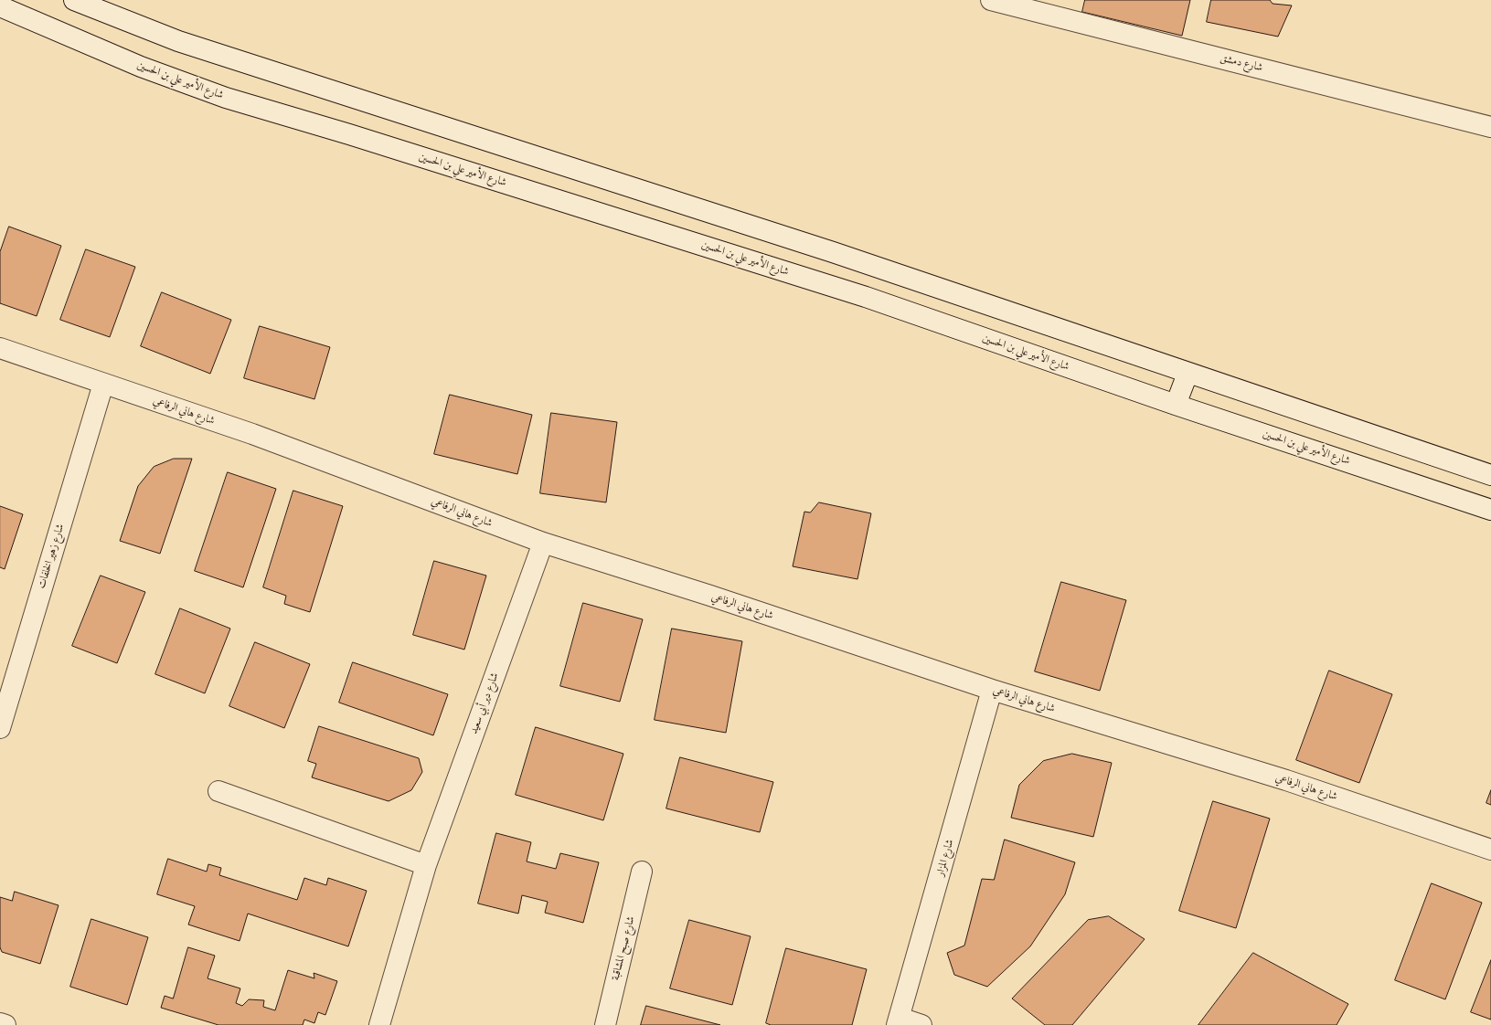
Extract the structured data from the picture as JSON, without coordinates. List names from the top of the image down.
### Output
{
  "streets": {
    "street": [
      "شارع دمشق",
      "شارع الأمير علي بن الحسين",
      "شارع هاني الرفاعي",
      "شارع زهير الخلفات",
      "شارع دير أبي سعيد",
      "شارع المزار",
      "شارع صبح المشاقبة"
    ]
  },
  "crossings": [
    ["شارع هاني الرفاعي", "شارع زهير الخلفات"],
    ["شارع هاني الرفاعي", "شارع دير أبي سعيد"],
    ["شارع هاني الرفاعي", "شارع المزار"]
  ]
}
